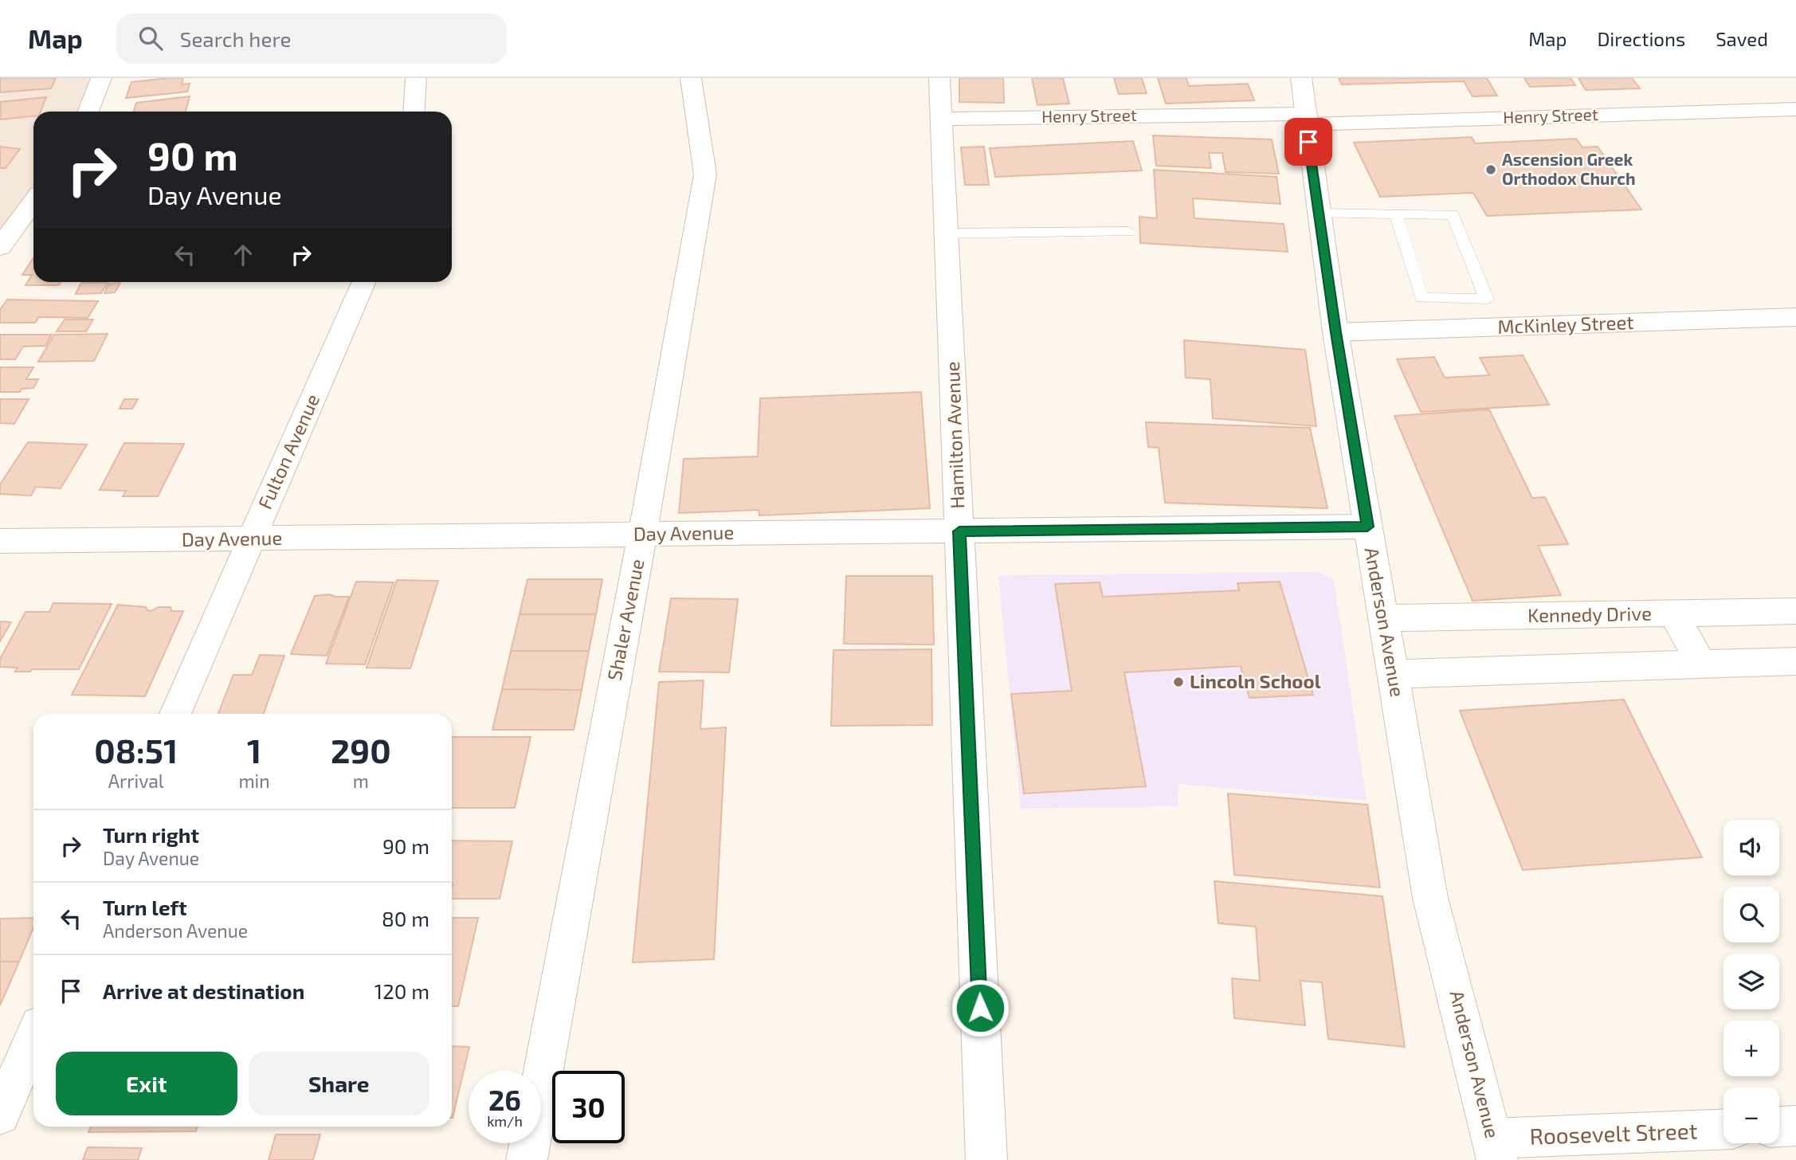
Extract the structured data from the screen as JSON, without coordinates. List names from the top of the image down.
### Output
{
  "streets": {
    "street": [
      "Henry Street",
      "McKinley Street",
      "Hamilton Avenue",
      "Fulton Avenue",
      "Day Avenue",
      "Kennedy Drive",
      "Shaler Avenue",
      "Anderson Avenue",
      "Roosevelt Street"
    ]
  },
  "crossings": [
    ["Henry Street", "Hamilton Avenue"],
    ["Henry Street", "Anderson Avenue"],
    ["McKinley Street", "Anderson Avenue"],
    ["Hamilton Avenue", "Day Avenue"],
    ["Fulton Avenue", "Day Avenue"],
    ["Day Avenue", "Shaler Avenue"],
    ["Day Avenue", "Anderson Avenue"],
    ["Kennedy Drive", "Anderson Avenue"],
    ["Anderson Avenue", "Roosevelt Street"]
  ],
  "places": ["Ascension Greek Orthodox Church", "Lincoln School"],
  "page": {
    "header": "Map",
    "search": "Search here",
    "nav": ["Map", "Directions", "Saved"],
    "turn": ["90 m", "Day Avenue"],
    "eta": [
      "08:51",
      "Arrival",
      "1",
      "min",
      "290",
      "m"
    ],
    "list": [
      {
        "name": "Turn right",
        "note": "Day Avenue",
        "value": "90 m"
      },
      {
        "name": "Turn left",
        "note": "Anderson Avenue",
        "value": "80 m"
      },
      {
        "name": "Arrive at destination",
        "value": "120 m"
      }
    ],
    "map_buttons": ["+", "−"],
    "buttons": ["Exit", "Share"],
    "speed": "26 km/h",
    "limit": "30"
  }
}
